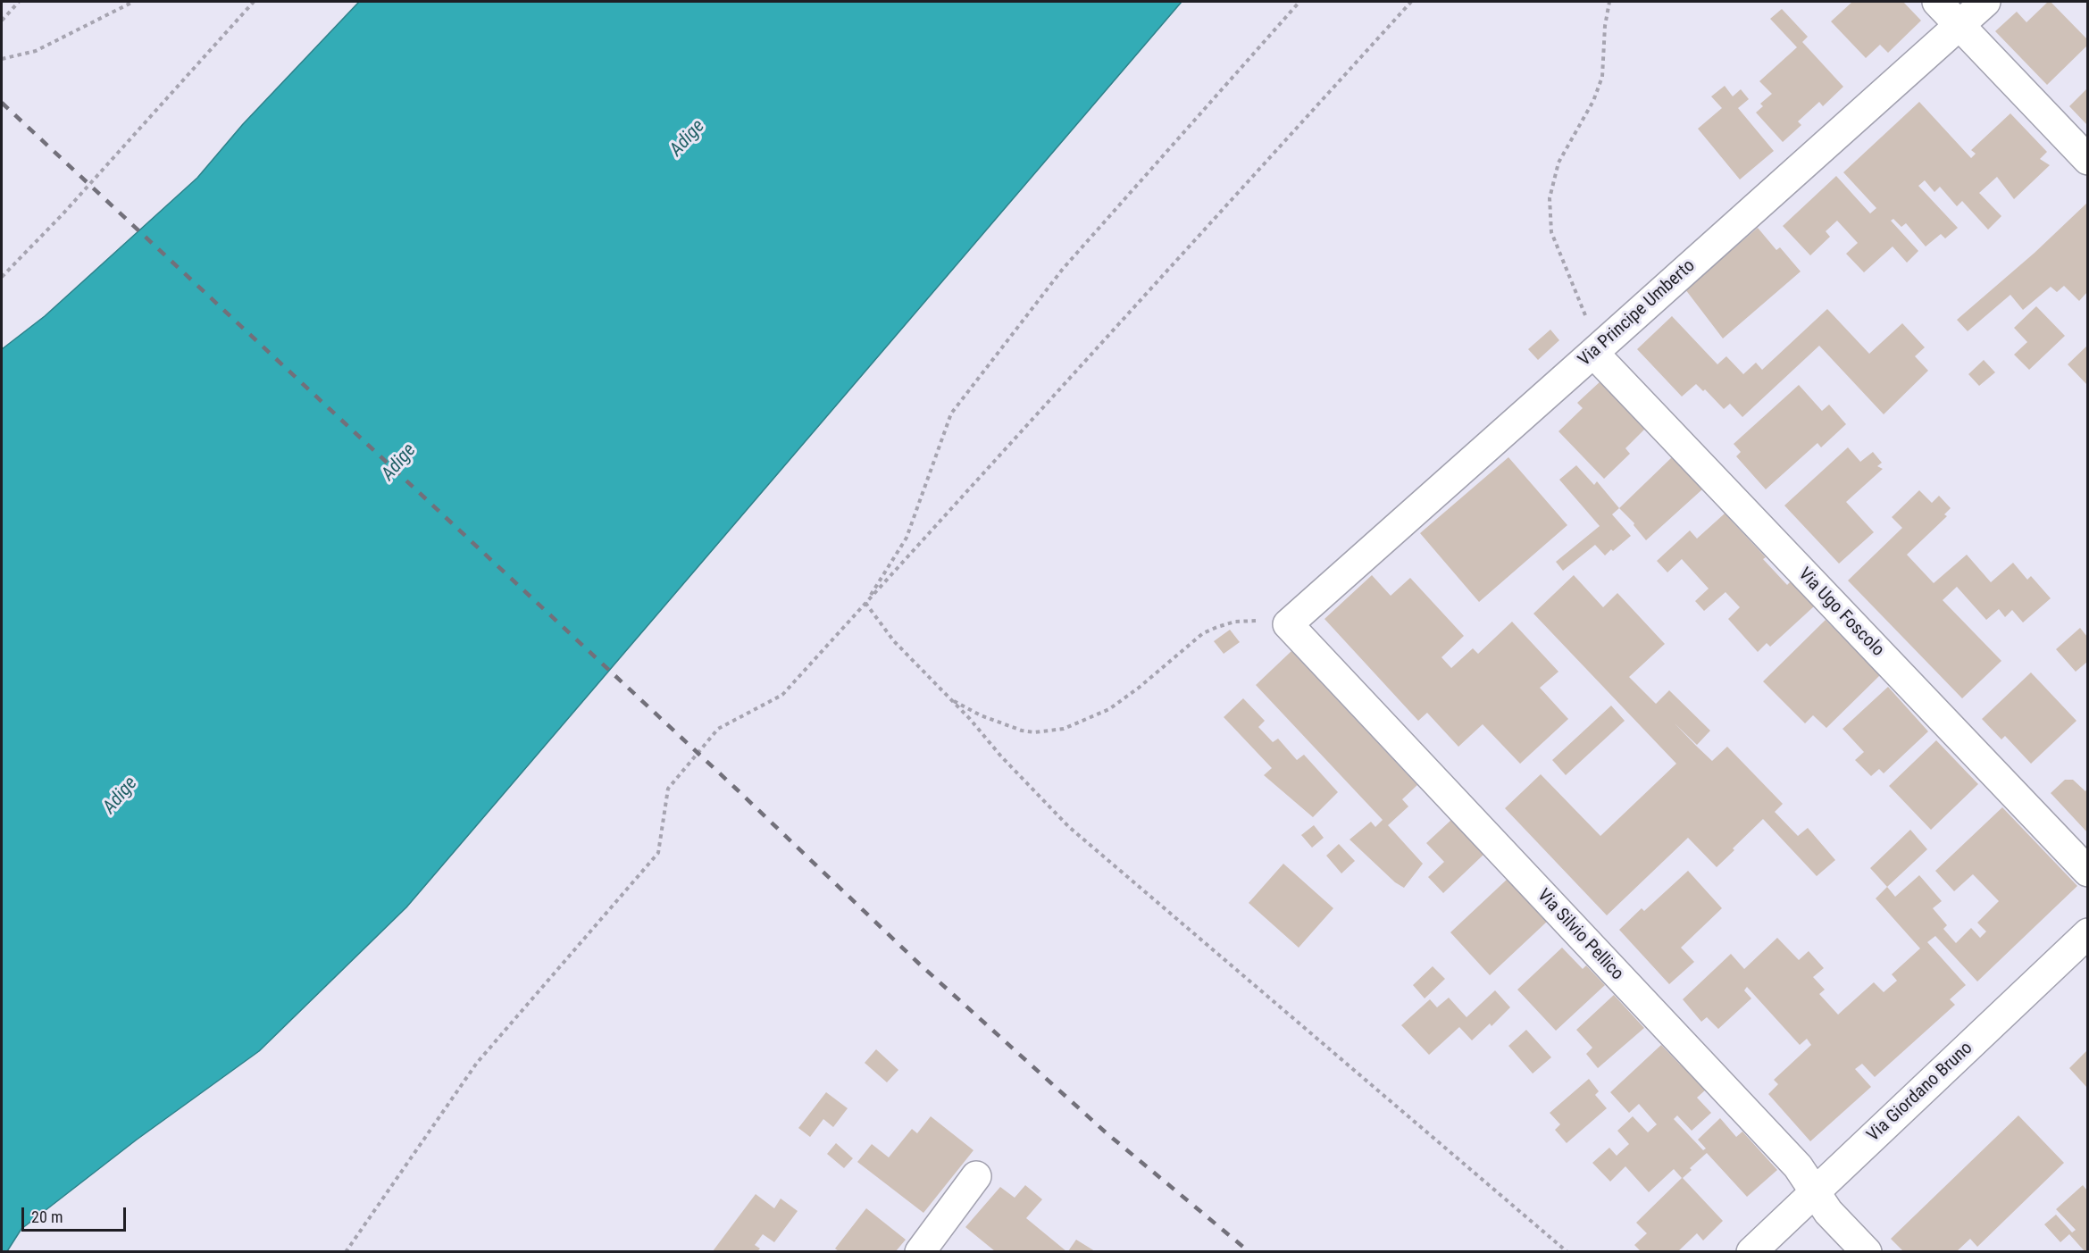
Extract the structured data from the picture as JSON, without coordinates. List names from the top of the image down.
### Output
{
  "streets": {
    "street": [
      "Via Principe Umberto",
      "Via Ugo Foscolo",
      "Via Silvio Pellico",
      "Via Giordano Bruno"
    ]
  },
  "crossings": [
    ["Via Principe Umberto", "Via Ugo Foscolo"],
    ["Via Principe Umberto", "Via Silvio Pellico"],
    ["Via Silvio Pellico", "Via Giordano Bruno"]
  ],
  "water": ["Adige"],
  "scale_bar": "20 m"
}
